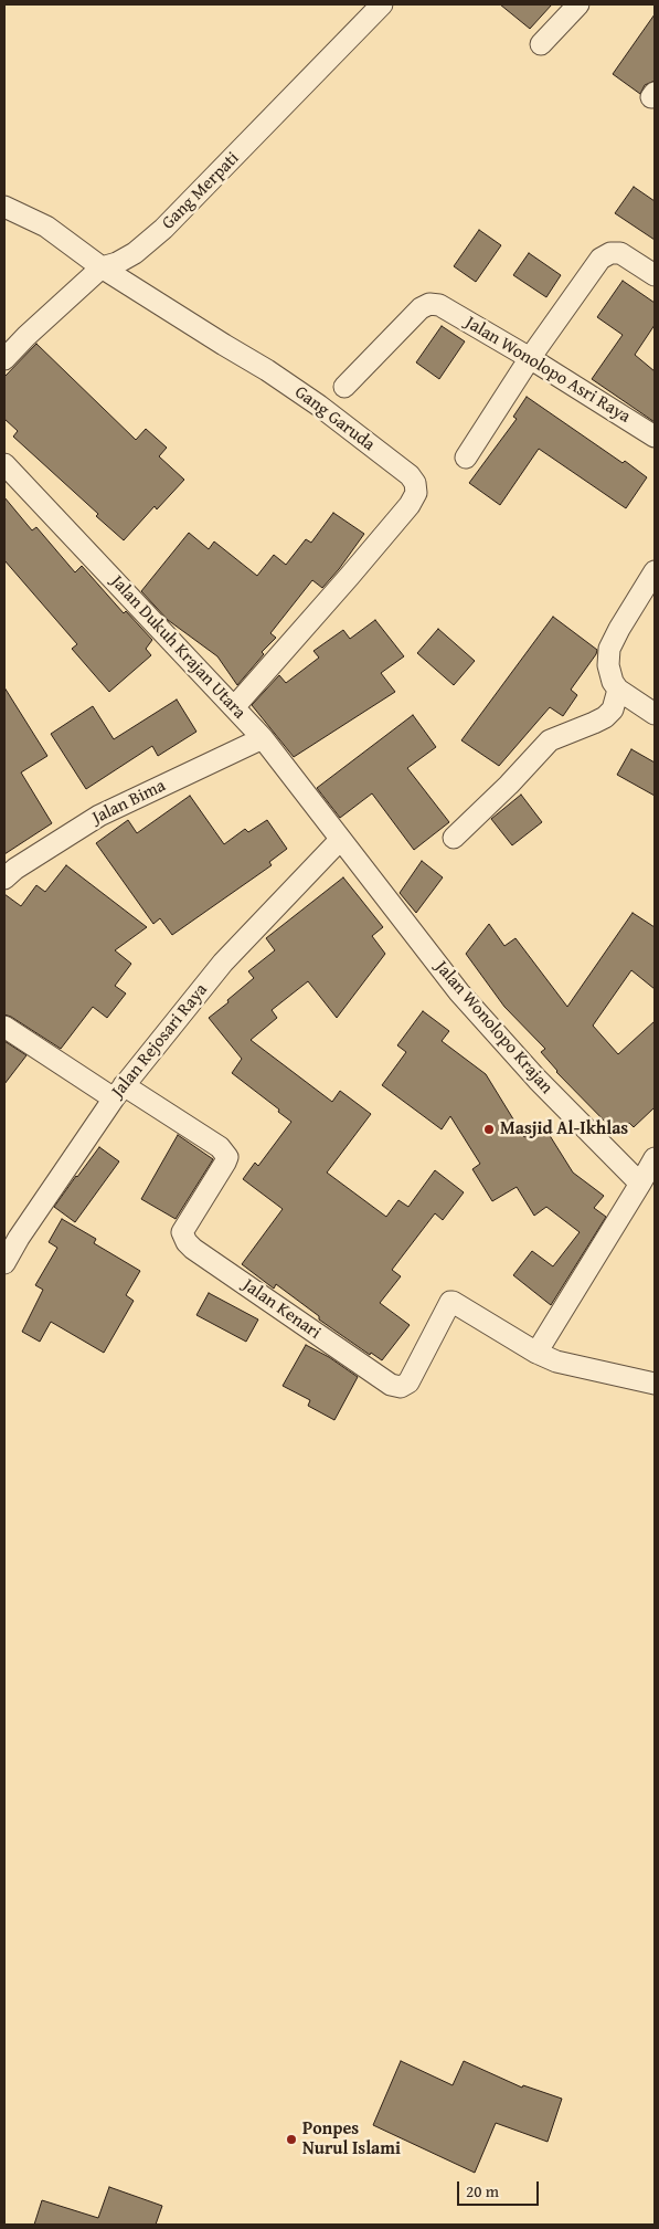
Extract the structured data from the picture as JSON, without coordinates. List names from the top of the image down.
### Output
{
  "streets": {
    "street": [
      "Gang Merpati",
      "Jalan Wonolopo Asri Raya",
      "Gang Garuda",
      "Jalan Dukuh Krajan Utara",
      "Jalan Bima",
      "Jalan Wonolopo Krajan",
      "Jalan Rejosari Raya",
      "Jalan Kenari"
    ]
  },
  "crossings": [
    ["Gang Merpati", "Gang Garuda"],
    ["Gang Garuda", "Jalan Dukuh Krajan Utara"],
    ["Jalan Dukuh Krajan Utara", "Jalan Bima"],
    ["Jalan Dukuh Krajan Utara", "Jalan Wonolopo Krajan"],
    ["Jalan Dukuh Krajan Utara", "Jalan Rejosari Raya"],
    ["Jalan Wonolopo Krajan", "Jalan Rejosari Raya"],
    ["Jalan Rejosari Raya", "Jalan Kenari"]
  ],
  "places": ["Masjid Al-Ikhlas", "Ponpes Nurul Islami"],
  "scale_bar": "20 m"
}
